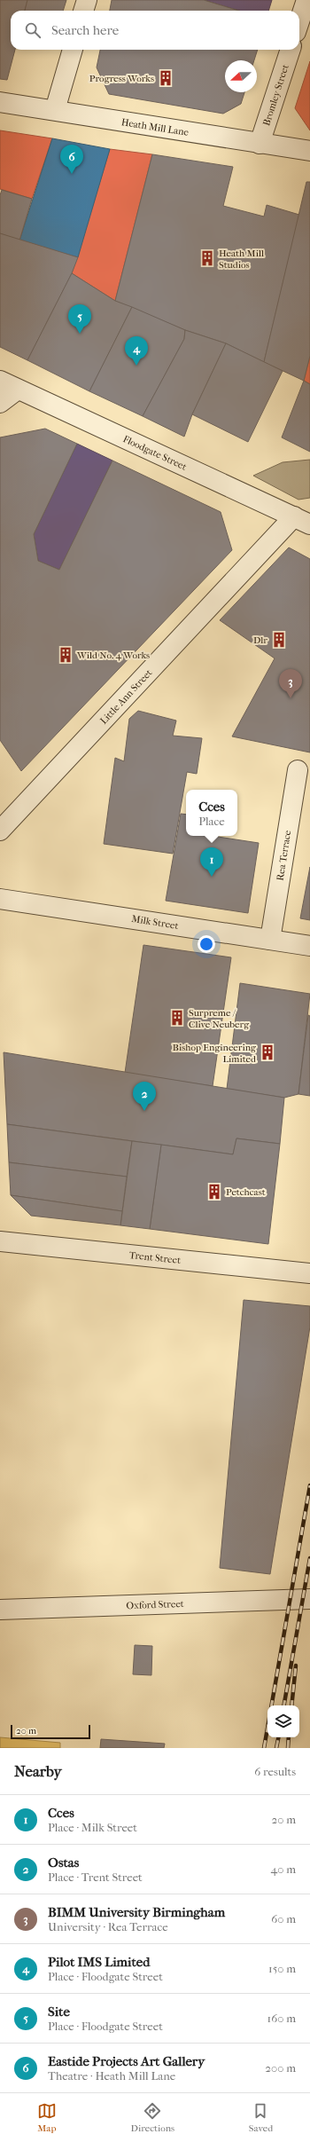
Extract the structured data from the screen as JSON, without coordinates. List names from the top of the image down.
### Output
{
  "streets": {
    "street": [
      "Bromley Street",
      "Heath Mill Lane",
      "Floodgate Street",
      "Little Ann Street",
      "Rea Terrace",
      "Milk Street",
      "Trent Street",
      "Oxford Street"
    ]
  },
  "crossings": [
    ["Bromley Street", "Heath Mill Lane"],
    ["Floodgate Street", "Little Ann Street"],
    ["Rea Terrace", "Milk Street"]
  ],
  "places": {
    "building": [
      "Progress Works",
      "Heath Mill Studios",
      "Dlr",
      "Wild No. 4 Works",
      "Surpreme / Clive Neuberg",
      "Bishop Engineering Limited",
      "Petchcast"
    ]
  },
  "scale_bar": "20 m",
  "north": "left",
  "page": {
    "search": "Search here",
    "pins": [
      "6",
      "5",
      "4",
      "3",
      "1",
      "2"
    ],
    "popup": ["Cces", "Place"],
    "scale": "20 m",
    "heading": ["Nearby", "6 results"],
    "list": [
      {
        "mark": "1",
        "name": "Cces",
        "note": "Place · Milk Street",
        "value": "20 m"
      },
      {
        "mark": "2",
        "name": "Ostas",
        "note": "Place · Trent Street",
        "value": "40 m"
      },
      {
        "mark": "3",
        "name": "BIMM University Birmingham",
        "note": "University · Rea Terrace",
        "value": "60 m"
      },
      {
        "mark": "4",
        "name": "Pilot IMS Limited",
        "note": "Place · Floodgate Street",
        "value": "150 m"
      },
      {
        "mark": "5",
        "name": "Site",
        "note": "Place · Floodgate Street",
        "value": "160 m"
      },
      {
        "mark": "6",
        "name": "Eastide Projects Art Gallery",
        "note": "Theatre · Heath Mill Lane",
        "value": "200 m"
      }
    ],
    "nav": ["Map", "Directions", "Saved"]
  }
}
